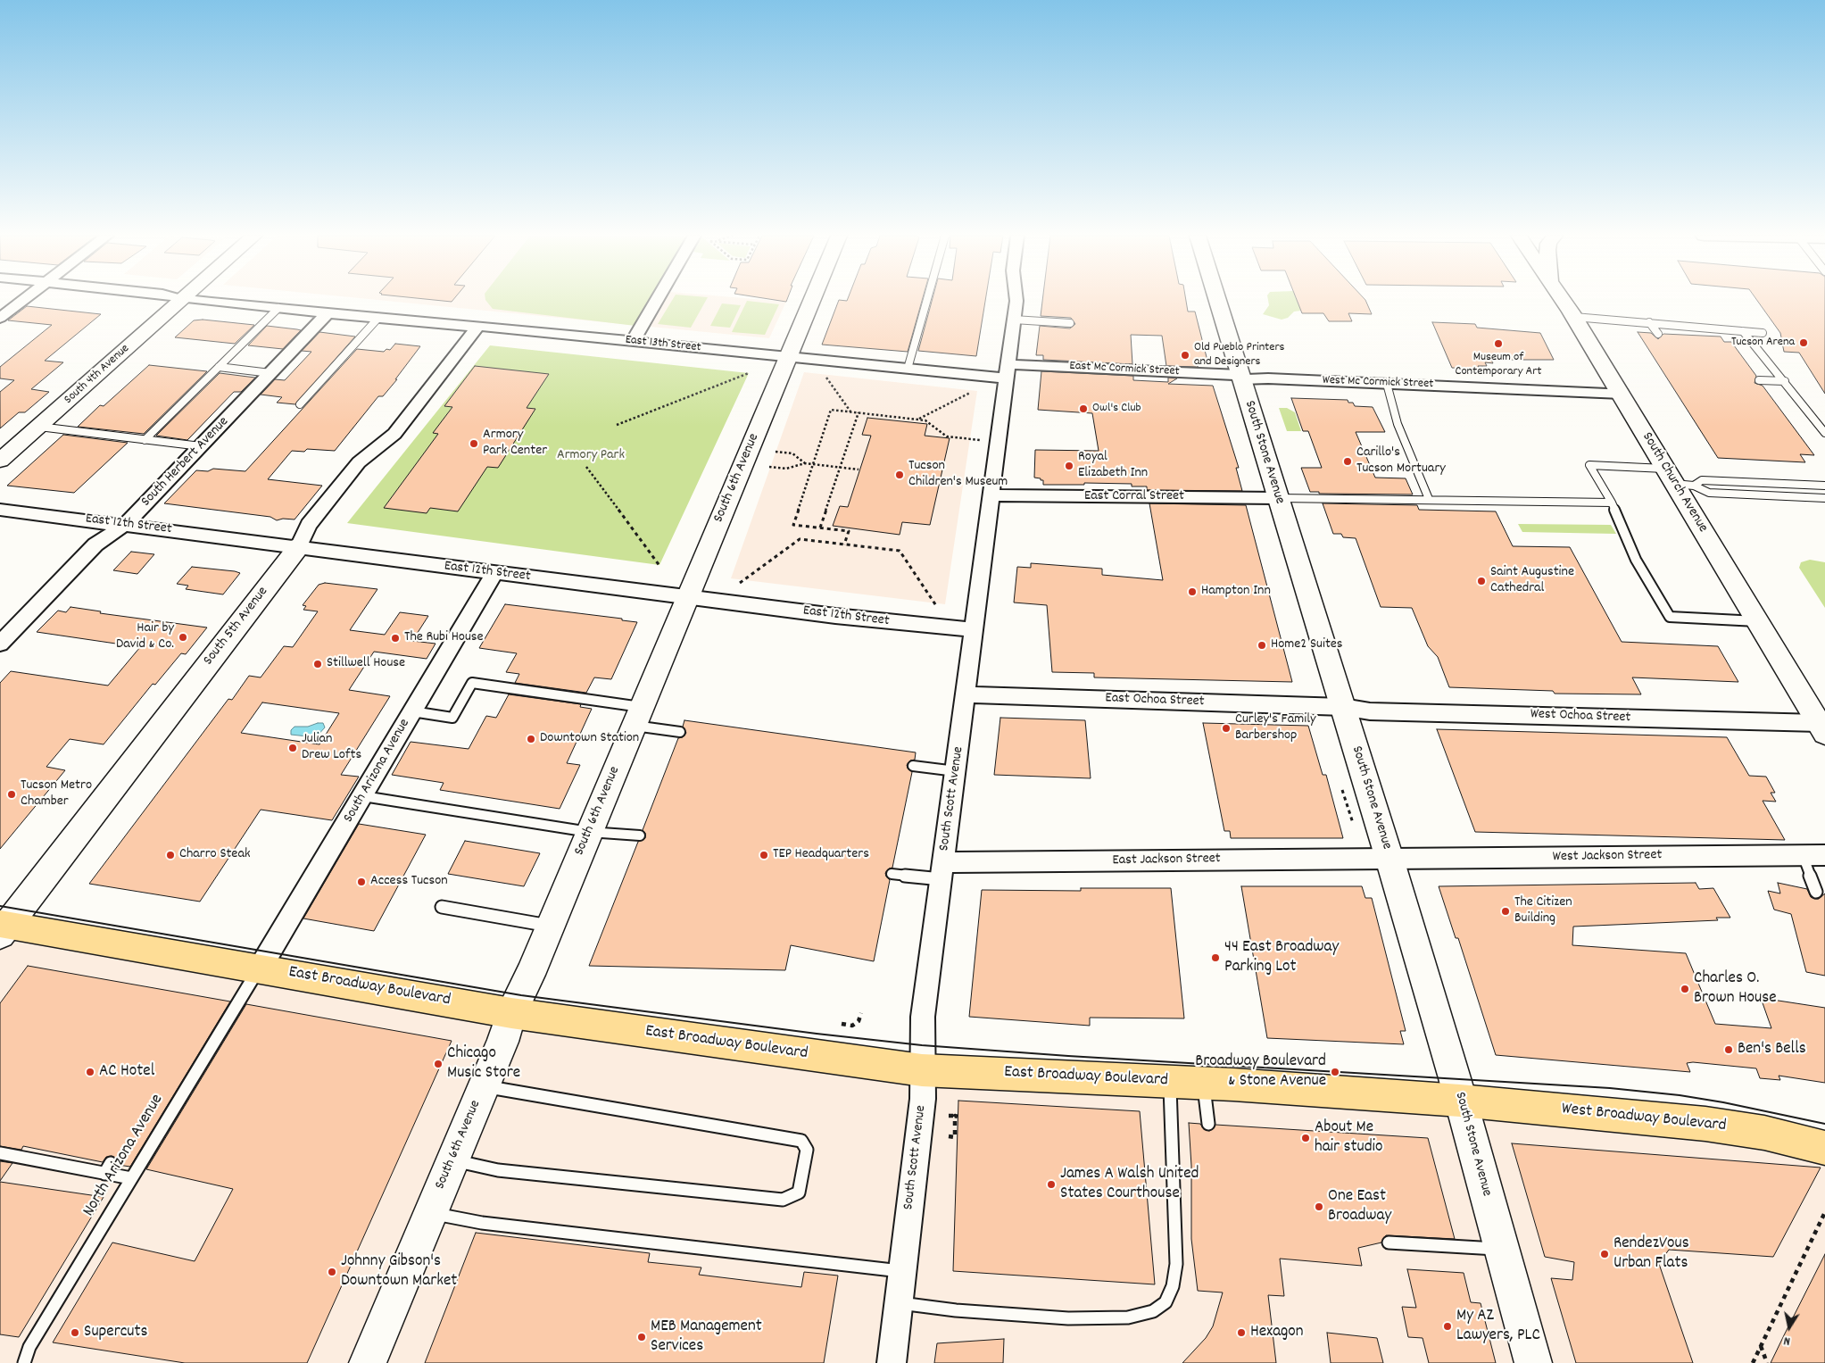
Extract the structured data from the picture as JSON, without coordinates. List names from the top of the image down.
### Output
{
  "streets": {
    "main road": ["East Broadway Boulevard", "West Broadway Boulevard"],
    "street": [
      "East 13th Street",
      "East Mc Cormick Street",
      "South 4th Avenue",
      "West Mc Cormick Street",
      "South Stone Avenue",
      "South Herbert Avenue",
      "South 6th Avenue",
      "South Church Avenue",
      "East Corral Street",
      "East 12th Street",
      "South 5th Avenue",
      "East Ochoa Street",
      "West Ochoa Street",
      "South Arizona Avenue",
      "South Scott Avenue",
      "West Jackson Street",
      "East Jackson Street"
    ],
    "lane": ["North Arizona Avenue"]
  },
  "crossings": [
    ["East 13th Street", "East Mc Cormick Street"],
    ["East 13th Street", "South Herbert Avenue"],
    ["East 13th Street", "South 6th Avenue"],
    ["East 13th Street", "South 5th Avenue"],
    ["East 13th Street", "South Scott Avenue"],
    ["East Mc Cormick Street", "West Mc Cormick Street"],
    ["East Mc Cormick Street", "South Stone Avenue"],
    ["East Mc Cormick Street", "South Scott Avenue"],
    ["West Mc Cormick Street", "South Stone Avenue"],
    ["West Mc Cormick Street", "South Church Avenue"],
    ["South Stone Avenue", "East Corral Street"],
    ["South Stone Avenue", "East Ochoa Street"],
    ["South Stone Avenue", "West Ochoa Street"],
    ["South Stone Avenue", "West Jackson Street"],
    ["South Stone Avenue", "East Jackson Street"],
    ["South Stone Avenue", "East Broadway Boulevard"],
    ["South Stone Avenue", "West Broadway Boulevard"],
    ["South Herbert Avenue", "East 12th Street"],
    ["South 6th Avenue", "East 12th Street"],
    ["South 6th Avenue", "East Broadway Boulevard"],
    ["South Church Avenue", "West Ochoa Street"],
    ["East Corral Street", "South Scott Avenue"],
    ["East 12th Street", "South 5th Avenue"],
    ["East 12th Street", "South Arizona Avenue"],
    ["East 12th Street", "South Scott Avenue"],
    ["South 5th Avenue", "East Broadway Boulevard"],
    ["East Ochoa Street", "West Ochoa Street"],
    ["East Ochoa Street", "South Scott Avenue"],
    ["South Arizona Avenue", "East Broadway Boulevard"],
    ["South Arizona Avenue", "North Arizona Avenue"],
    ["South Scott Avenue", "East Jackson Street"],
    ["South Scott Avenue", "East Broadway Boulevard"],
    ["West Jackson Street", "East Jackson Street"],
    ["East Broadway Boulevard", "West Broadway Boulevard"],
    ["East Broadway Boulevard", "North Arizona Avenue"]
  ],
  "parks": ["Armory Park"],
  "places": [
    "Tucson Arena",
    "Museum of Contemporary Art",
    "Old Pueblo Printers and Designers",
    "Owl's Club",
    "Armory Park Center",
    "Carillo's Tucson Mortuary",
    "Royal Elizabeth Inn",
    "Tucson Children's Museum",
    "Saint Augustine Cathedral",
    "Hampton Inn",
    "Hair by David & Co.",
    "The Rubi House",
    "Home2 Suites",
    "Stillwell House",
    "Curley's Family Barbershop",
    "Downtown Station",
    "Julian Drew Lofts",
    "Tucson Metro Chamber",
    "Charro Steak",
    "TEP Headquarters",
    "Access Tucson",
    "The Citizen Building",
    "44 East Broadway Parking Lot",
    "Charles O. Brown House",
    "Ben's Bells",
    "Chicago Music Store",
    "AC Hotel",
    "Broadway Boulevard & Stone Avenue",
    "About Me hair studio",
    "James A Walsh United States Courthouse",
    "One East Broadway",
    "RendezVous Urban Flats",
    "Johnny Gibson's Downtown Market",
    "My AZ Lawyers, PLC",
    "Supercuts",
    "Hexagon",
    "MEB Management Services"
  ],
  "north": "bottom"
}
